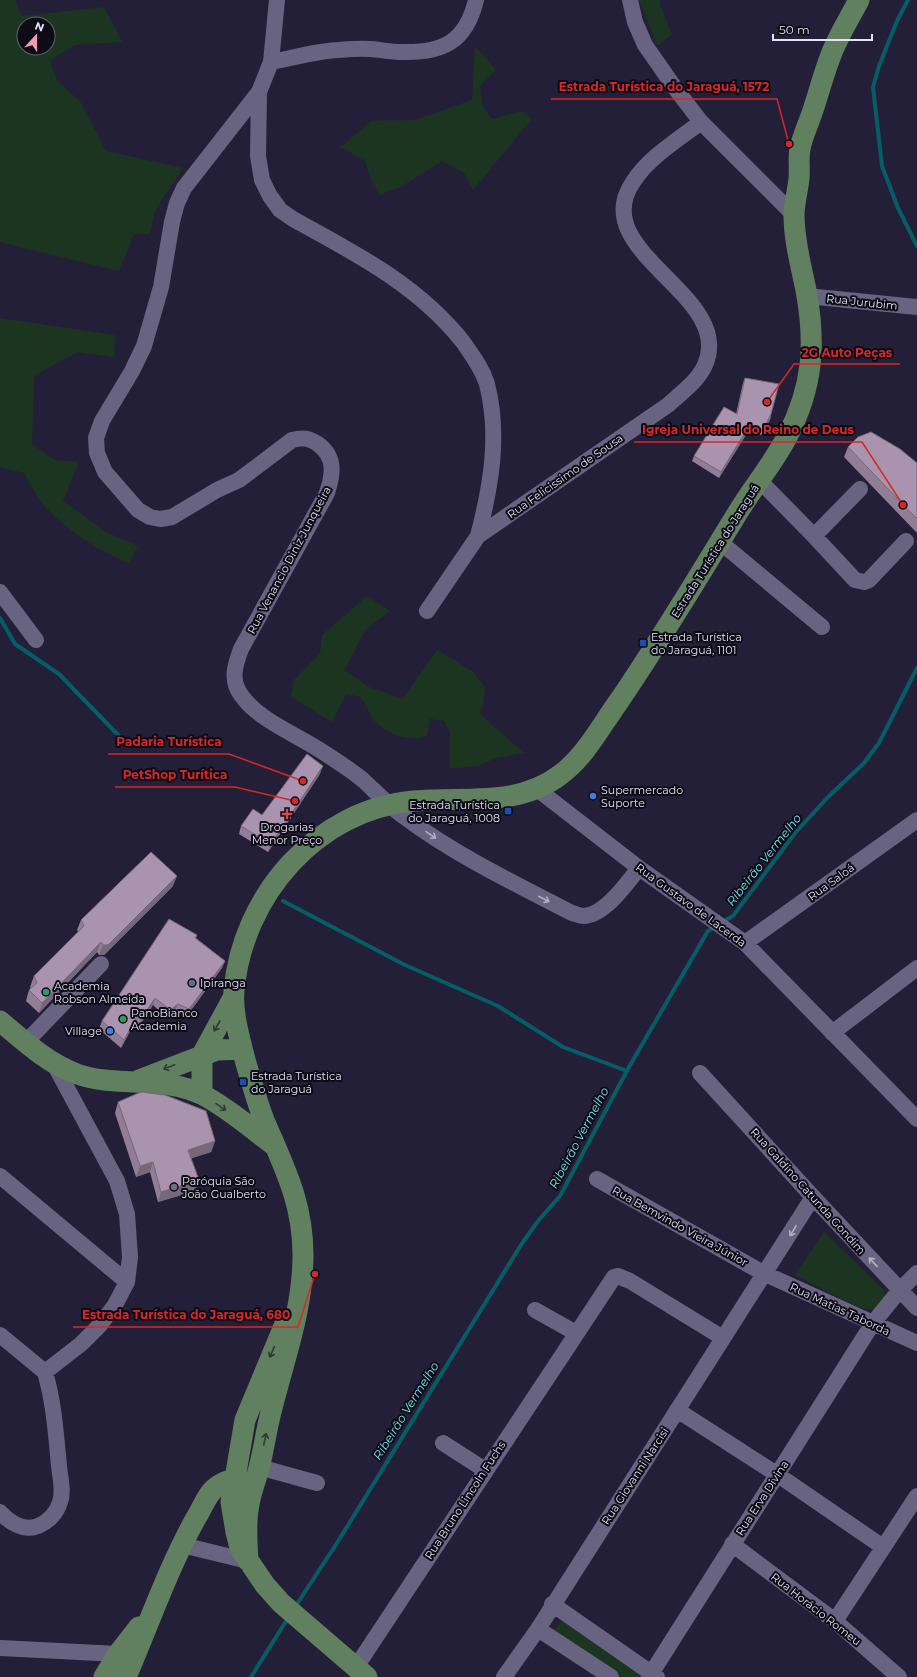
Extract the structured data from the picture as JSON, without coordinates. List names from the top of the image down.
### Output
{
  "streets": {
    "main road": ["Estrada Turística do Jaraguá"],
    "street": [
      "Rua Jurubim",
      "Rua Felicissimo de Sousa",
      "Rua Venancio Diniz Junqueira",
      "Rua Saloá",
      "Rua Gustavo de Lacerda",
      "Rua Galdino Catunda Gondim",
      "Rua Bemvindo Vieira Júnior",
      "Rua Matias Taborda",
      "Rua Giovanni Narcisi",
      "Rua Erva Divina",
      "Rua Bruno Lincoln Fuchs",
      "Rua Horácio Romeu"
    ]
  },
  "crossings": [
    ["Rua Jurubim", "Estrada Turística do Jaraguá"],
    ["Estrada Turística do Jaraguá", "Rua Venancio Diniz Junqueira"],
    ["Estrada Turística do Jaraguá", "Rua Gustavo de Lacerda"],
    ["Rua Venancio Diniz Junqueira", "Rua Gustavo de Lacerda"],
    ["Rua Saloá", "Rua Gustavo de Lacerda"],
    ["Rua Galdino Catunda Gondim", "Rua Giovanni Narcisi"],
    ["Rua Galdino Catunda Gondim", "Rua Erva Divina"],
    ["Rua Bemvindo Vieira Júnior", "Rua Matias Taborda"],
    ["Rua Bemvindo Vieira Júnior", "Rua Giovanni Narcisi"],
    ["Rua Matias Taborda", "Rua Giovanni Narcisi"],
    ["Rua Matias Taborda", "Rua Erva Divina"],
    ["Rua Giovanni Narcisi", "Rua Bruno Lincoln Fuchs"],
    ["Rua Erva Divina", "Rua Horácio Romeu"]
  ],
  "one_way": ["Rua Galdino Catunda Gondim"],
  "water": ["Ribeirão Vermelho"],
  "places": {
    "other": [
      "Estrada Turística do Jaraguá, 1572",
      "2G Auto Peças",
      "Igreja Universal do Reino de Deus",
      "Padaria Turística",
      "Supermercado Suporte",
      "PetShop Turítica",
      "Ipiranga",
      "Academia Robson Almeida",
      "PanoBianco Academia",
      "Village",
      "Paróquia São João Gualberto",
      "Estrada Turística do Jaraguá, 680"
    ],
    "transit": ["Estrada Turística do Jaraguá, 1101", "Estrada Turística do Jaraguá, 1008", "Estrada Turística do Jaraguá"],
    "health": ["Drogarias Menor Preço"]
  },
  "scale_bar": "50 m",
  "north": "top"
}
